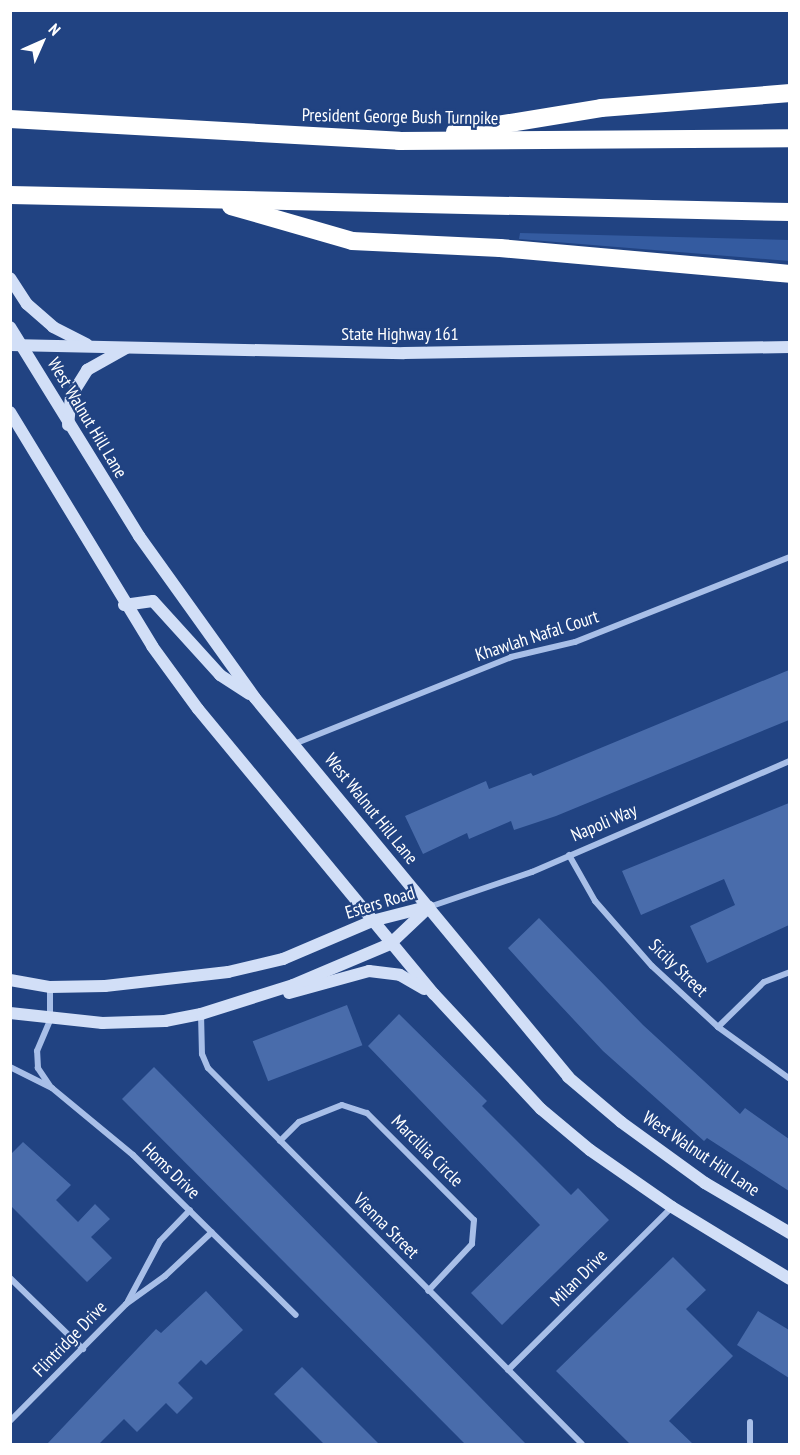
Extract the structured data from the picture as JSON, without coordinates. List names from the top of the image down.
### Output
{
  "streets": {
    "highway": ["President George Bush Turnpike"],
    "main road": ["State Highway 161", "West Walnut Hill Lane", "Esters Road"],
    "street": [
      "Khawlah Nafal Court",
      "Napoli Way",
      "Sicily Street",
      "Marcillia Circle",
      "Homs Drive",
      "Vienna Street",
      "Milan Drive",
      "Flintridge Drive"
    ]
  },
  "crossings": [
    ["State Highway 161", "West Walnut Hill Lane"],
    ["West Walnut Hill Lane", "Khawlah Nafal Court"],
    ["West Walnut Hill Lane", "Napoli Way"],
    ["West Walnut Hill Lane", "Esters Road"],
    ["Napoli Way", "Esters Road"],
    ["Napoli Way", "Sicily Street"],
    ["Esters Road", "Vienna Street"],
    ["Marcillia Circle", "Vienna Street"],
    ["Homs Drive", "Flintridge Drive"],
    ["Vienna Street", "Milan Drive"]
  ],
  "north": "top right"
}
